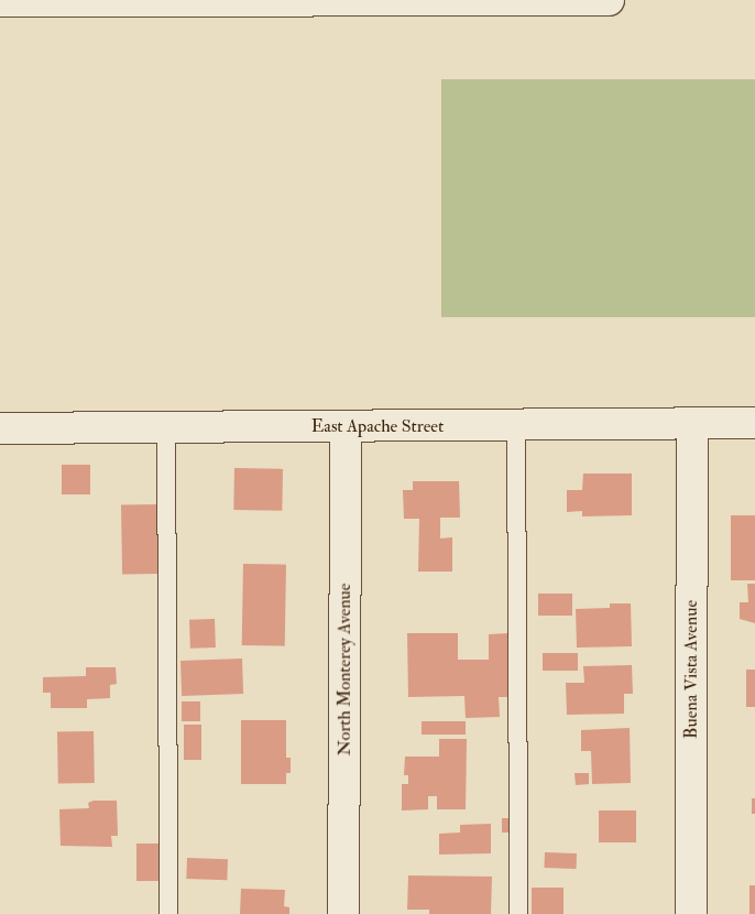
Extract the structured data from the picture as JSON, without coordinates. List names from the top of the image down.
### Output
{
  "streets": {
    "street": ["East Apache Street", "North Monterey Avenue", "Buena Vista Avenue"]
  },
  "crossings": [
    ["East Apache Street", "North Monterey Avenue"],
    ["East Apache Street", "Buena Vista Avenue"]
  ]
}
